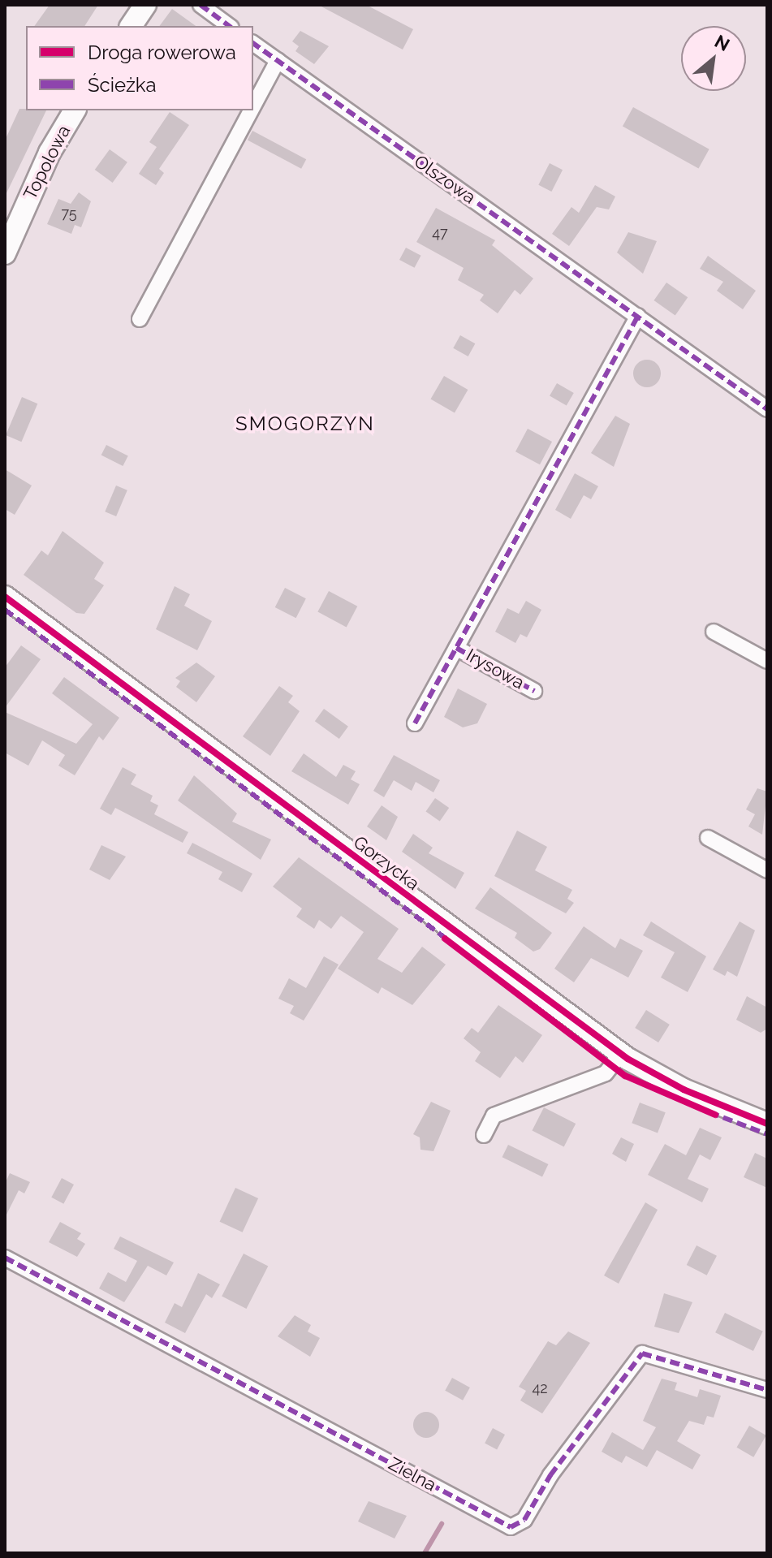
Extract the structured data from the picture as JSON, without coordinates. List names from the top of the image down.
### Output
{
  "streets": {
    "street": [
      "Topolowa",
      "Olszowa",
      "Irysowa",
      "Gorzycka",
      "Zielna"
    ]
  },
  "districts": ["SMOGORZYN"],
  "house_numbers": ["75", "47", "42"],
  "legend": ["Droga rowerowa", "Ścieżka"],
  "north": "top right"
}
